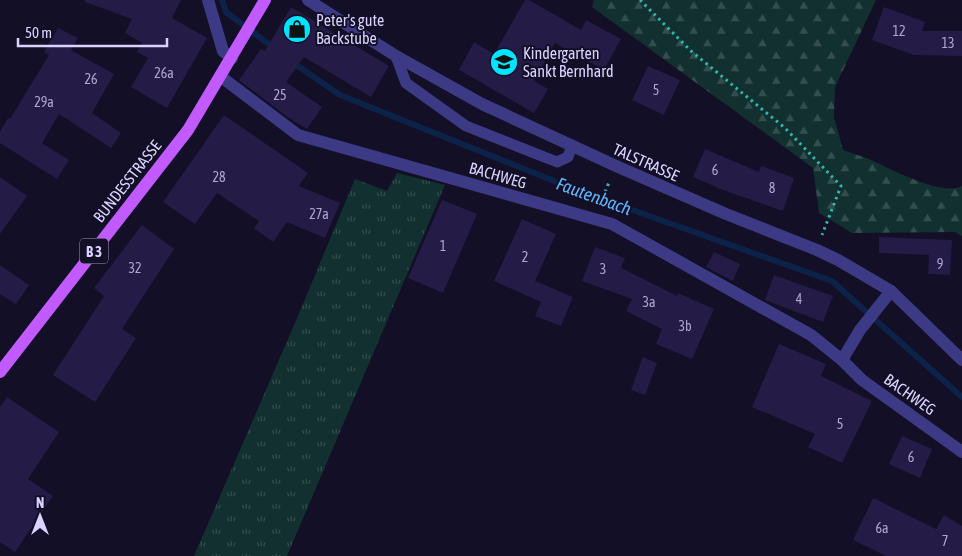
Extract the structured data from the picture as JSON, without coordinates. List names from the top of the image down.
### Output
{
  "streets": {
    "main road": ["BUNDESSTRASSE", "B 3"],
    "street": ["TALSTRASSE", "BACHWEG"]
  },
  "crossings": [
    ["BACHWEG", "BUNDESSTRASSE"]
  ],
  "water": ["Fautenbach"],
  "places": {
    "shop": ["Peter's gute Backstube"],
    "school or university": ["Kindergarten Sankt Bernhard"]
  },
  "house_numbers": [
    "12",
    "13",
    "26a",
    "26",
    "5",
    "25",
    "29a",
    "6",
    "28",
    "8",
    "27a",
    "1",
    "2",
    "9",
    "32",
    "3",
    "4",
    "3a",
    "3b",
    "5",
    "6",
    "6a",
    "7"
  ],
  "scale_bar": "50 m",
  "north": "top"
}
